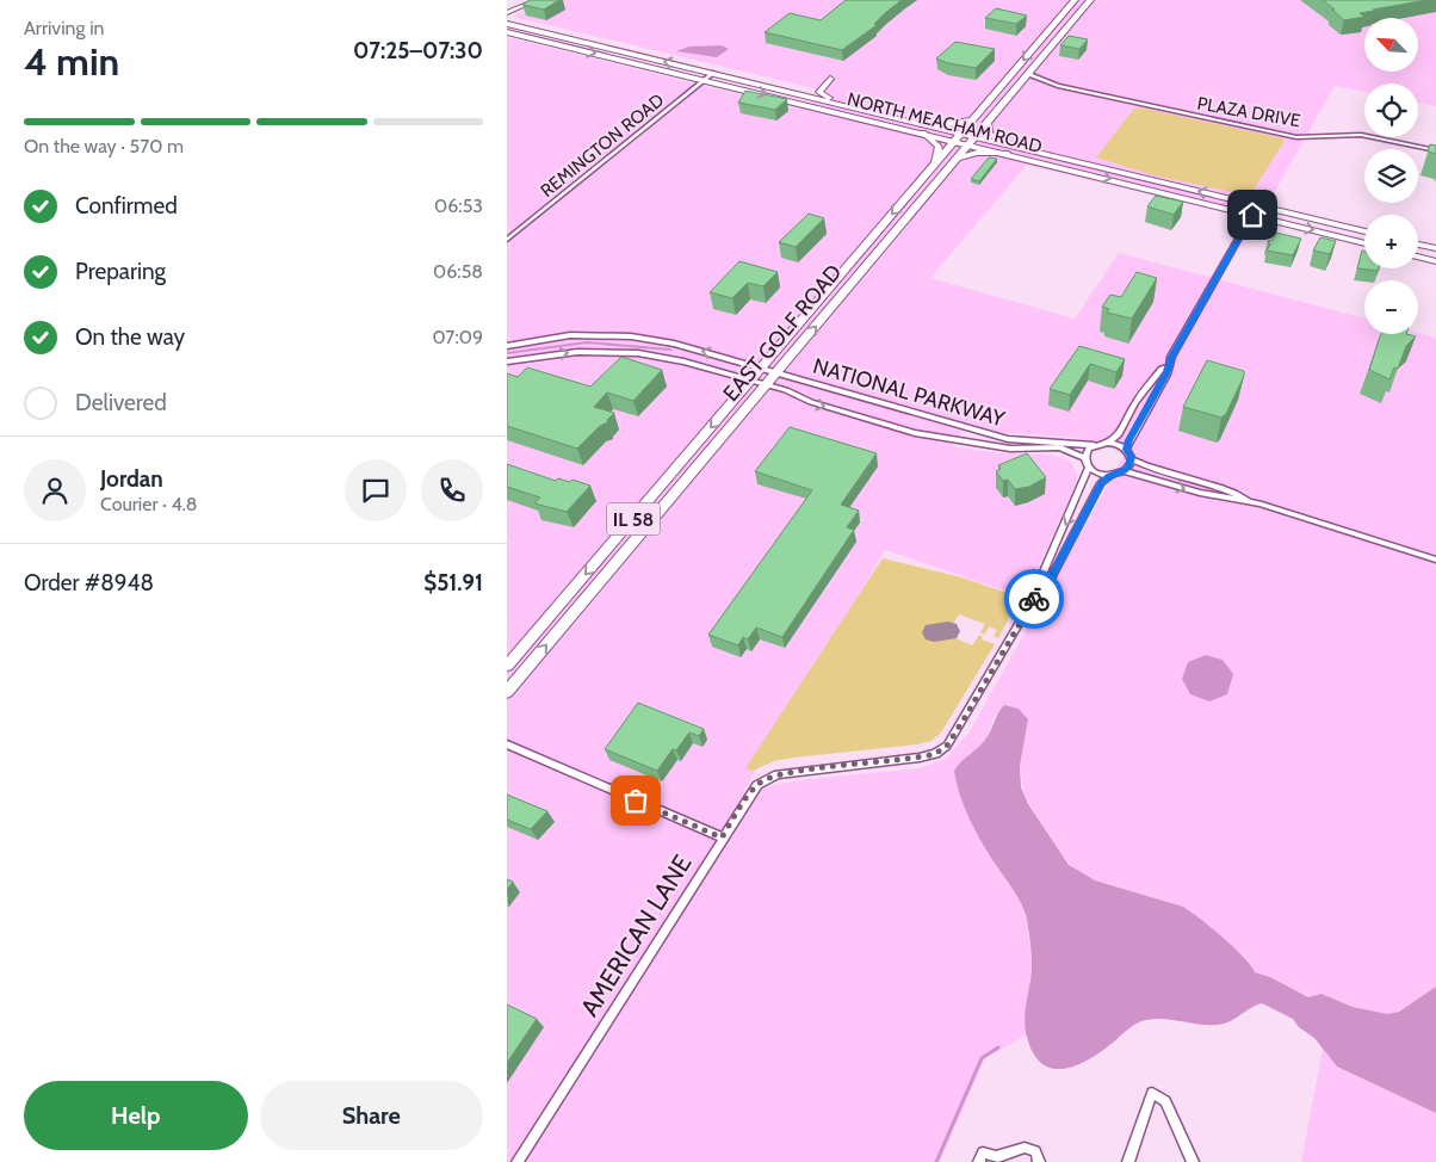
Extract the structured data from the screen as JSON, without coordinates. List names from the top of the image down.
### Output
{
  "streets": {
    "main road": ["NORTH MEACHAM ROAD", "EAST GOLF ROAD", "IL 58"],
    "street": [
      "PLAZA DRIVE",
      "REMINGTON ROAD",
      "NATIONAL PARKWAY",
      "AMERICAN LANE"
    ]
  },
  "crossings": [
    ["PLAZA DRIVE", "EAST GOLF ROAD"],
    ["NORTH MEACHAM ROAD", "REMINGTON ROAD"],
    ["NORTH MEACHAM ROAD", "EAST GOLF ROAD"],
    ["EAST GOLF ROAD", "NATIONAL PARKWAY"],
    ["NATIONAL PARKWAY", "AMERICAN LANE"]
  ],
  "north": "top left",
  "page": {
    "heading": ["4 min", "Arriving in", "07:25–07:30"],
    "panel": [
      "Jordan",
      "Courier · 4.8",
      "Order #8948",
      "$51.91"
    ],
    "map_buttons": ["+", "−"],
    "bar": "On the way · 570 m",
    "list": [
      ["Confirmed", "06:53"],
      ["Preparing", "06:58"],
      ["On the way", "07:09"],
      "Delivered"
    ],
    "buttons": ["Help", "Share"]
  }
}
